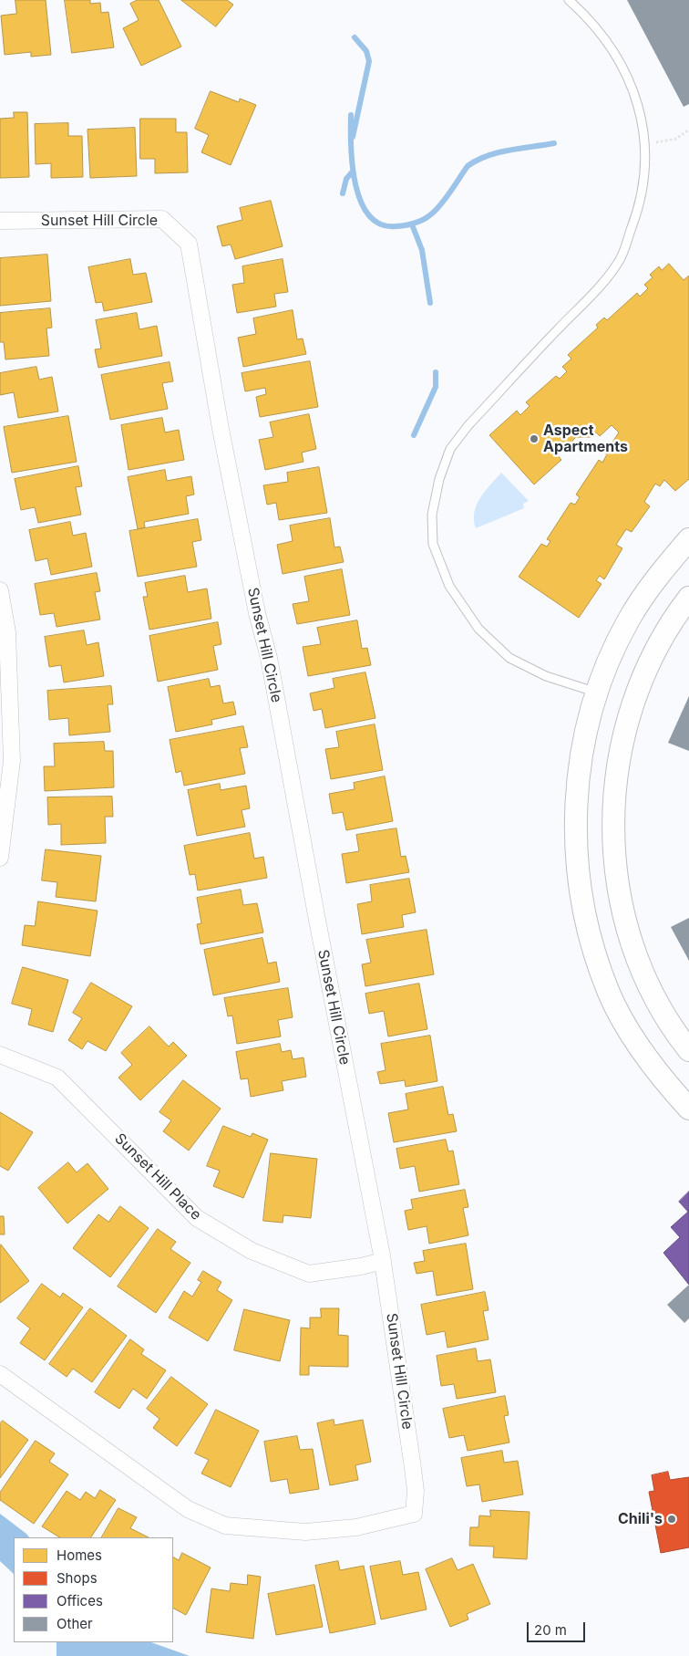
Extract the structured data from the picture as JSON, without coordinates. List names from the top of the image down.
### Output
{
  "streets": {
    "street": ["Sunset Hill Circle", "Sunset Hill Place"]
  },
  "crossings": [
    ["Sunset Hill Circle", "Sunset Hill Place"]
  ],
  "places": ["Aspect Apartments", "Chili's"],
  "legend": [
    "Homes",
    "Shops",
    "Offices",
    "Other"
  ],
  "scale_bar": "20 m"
}
